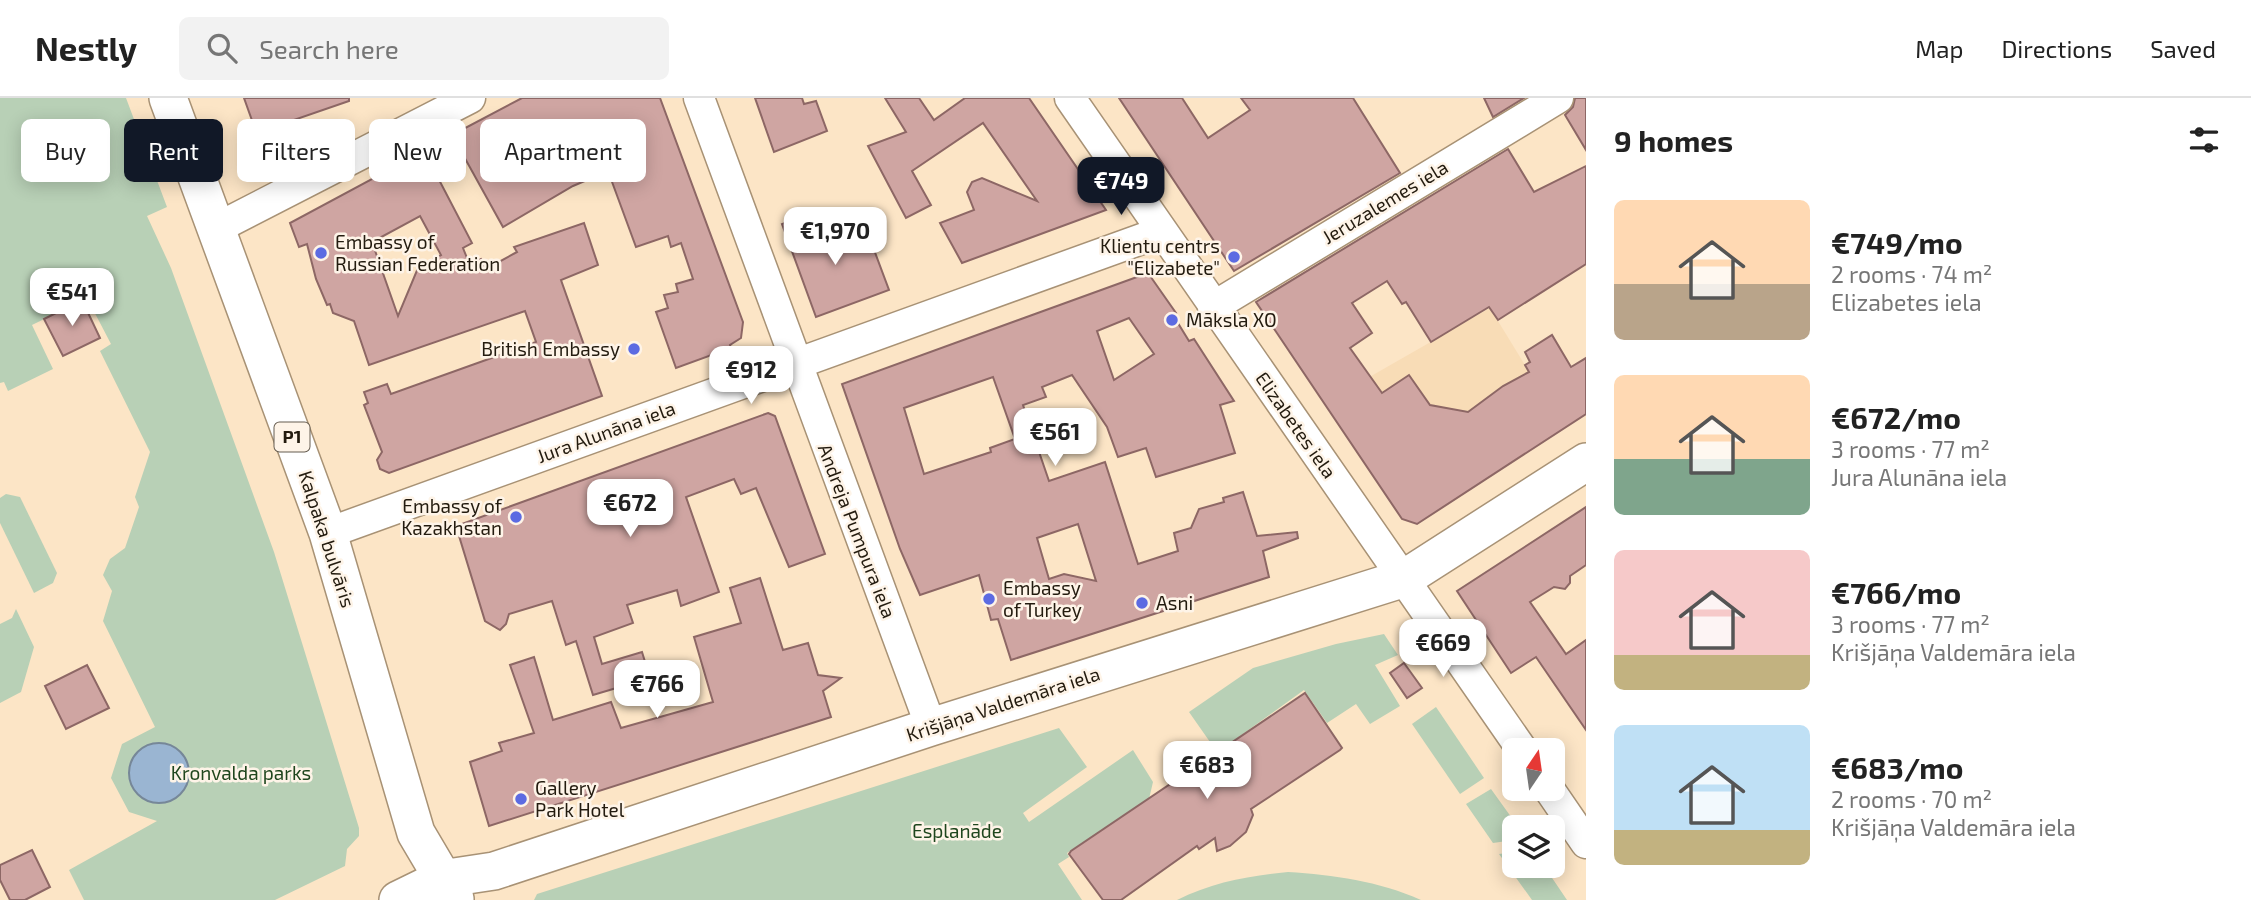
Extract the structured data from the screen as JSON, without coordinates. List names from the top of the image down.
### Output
{
  "streets": {
    "main road": ["P1", "Kalpaka bulvāris", "Krišjāņa Valdemāra iela"],
    "street": [
      "Jeruzalemes iela",
      "Elizabetes iela",
      "Jura Alunāna iela",
      "Andreja Pumpura iela"
    ]
  },
  "crossings": [
    ["Jeruzalemes iela", "Elizabetes iela"],
    ["Elizabetes iela", "Jura Alunāna iela"],
    ["Elizabetes iela", "Krišjāņa Valdemāra iela"],
    ["Jura Alunāna iela", "Andreja Pumpura iela"],
    ["Jura Alunāna iela", "Kalpaka bulvāris"],
    ["Andreja Pumpura iela", "Krišjāņa Valdemāra iela"],
    ["Kalpaka bulvāris", "Krišjāņa Valdemāra iela"]
  ],
  "parks": ["Kronvalda parks", "Esplanāde"],
  "places": [
    "Embassy of Russian Federation",
    "Klientu centrs \"Elizabete\"",
    "Māksla XO",
    "British Embassy",
    "Embassy of Kazakhstan",
    "Embassy of Turkey",
    "Asni",
    "Gallery Park Hotel"
  ],
  "north": "top",
  "page": {
    "header": "Nestly",
    "search": "Search here",
    "nav": ["Map", "Directions", "Saved"],
    "heading": "9 homes",
    "chip": [
      "Buy",
      "Rent",
      "Filters",
      "New",
      "Apartment"
    ],
    "price": [
      "€749",
      "€1,970",
      "€541",
      "€912",
      "€561",
      "€672",
      "€669",
      "€766",
      "€683"
    ],
    "list": [
      {
        "name": "€749/mo",
        "note": "2 rooms · 74 m² · Elizabetes iela"
      },
      {
        "name": "€672/mo",
        "note": "3 rooms · 77 m² · Jura Alunāna iela"
      },
      {
        "name": "€766/mo",
        "note": "3 rooms · 77 m² · Krišjāņa Valdemāra iela"
      },
      {
        "name": "€683/mo",
        "note": "2 rooms · 70 m² · Krišjāņa Valdemāra iela"
      }
    ]
  }
}
